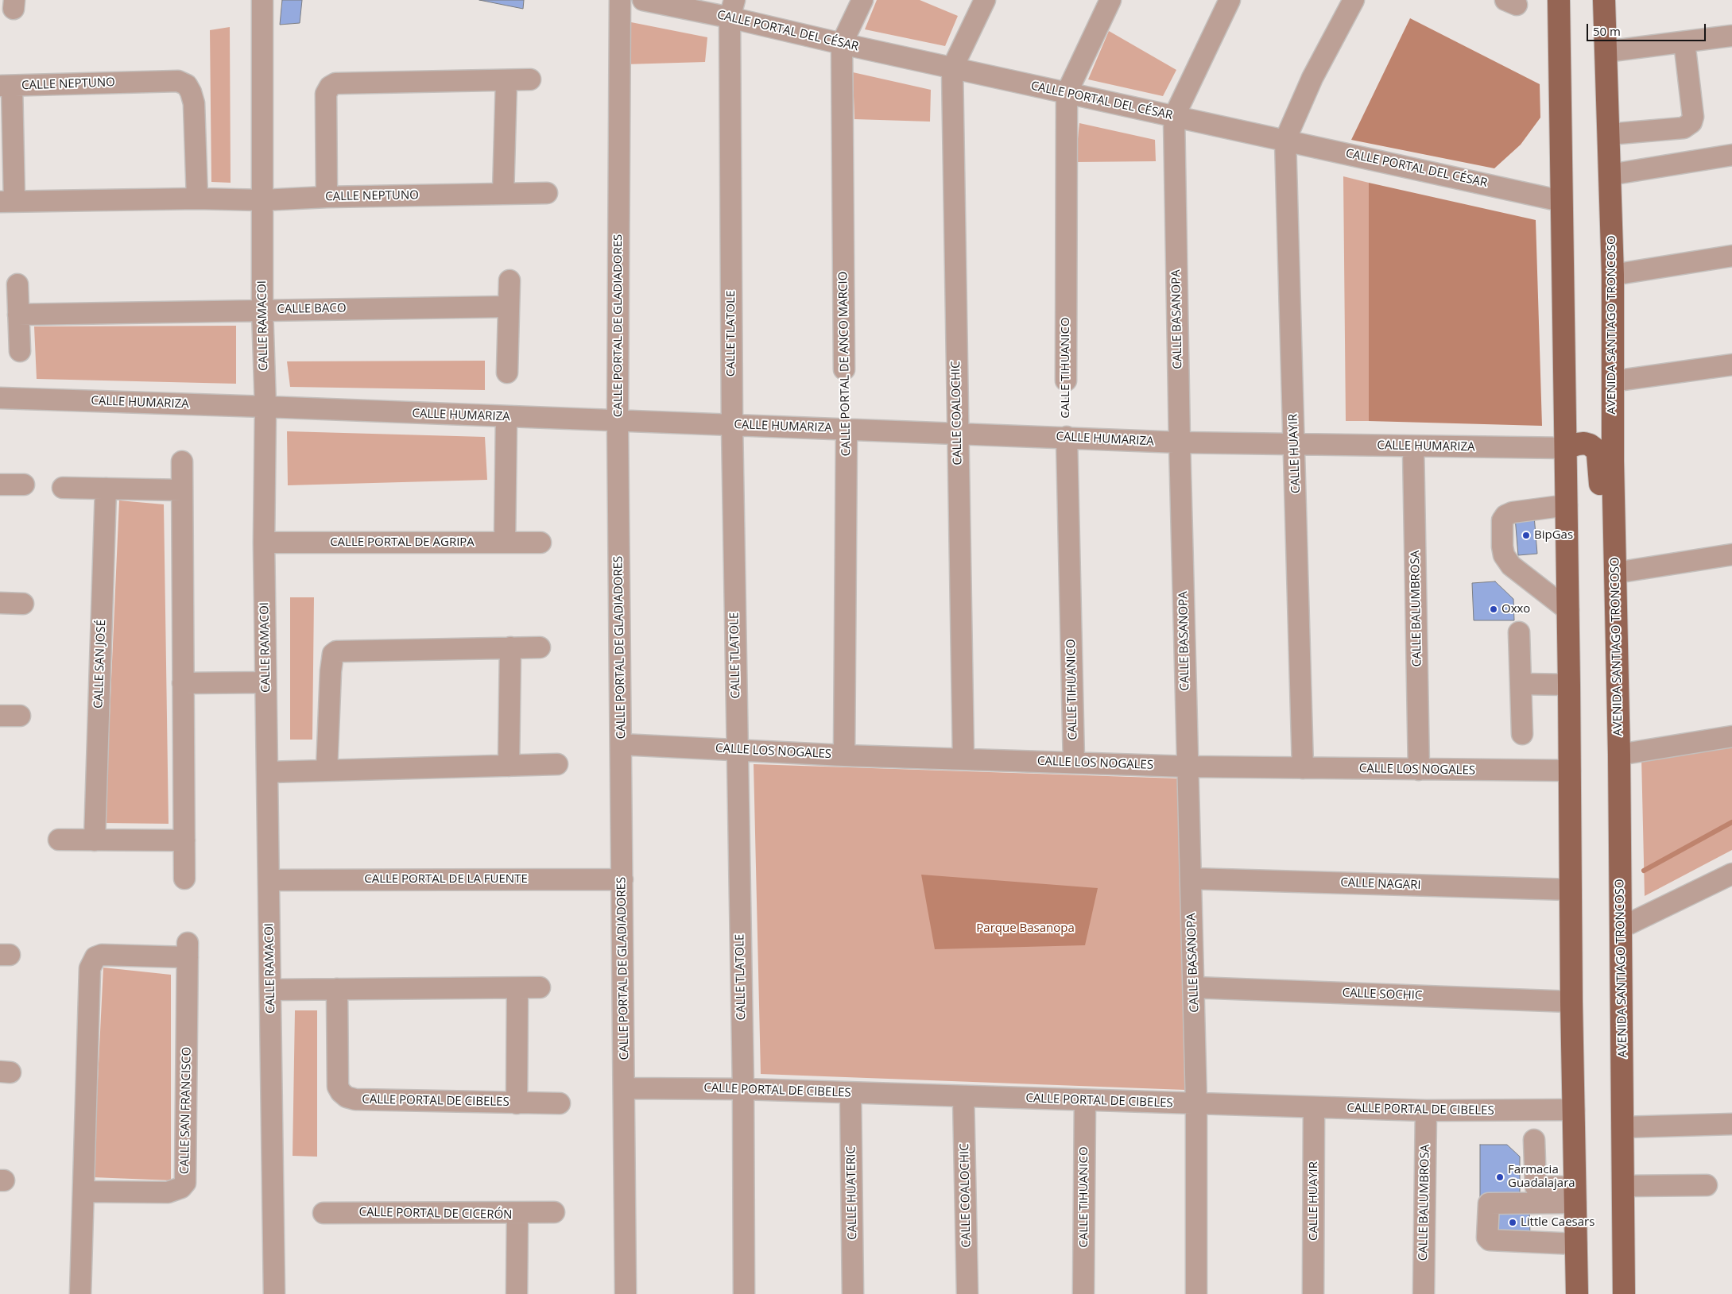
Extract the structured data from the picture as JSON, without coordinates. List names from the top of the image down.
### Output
{
  "streets": {
    "main road": ["AVENIDA SANTIAGO TRONCOSO"],
    "street": [
      "CALLE PORTAL DEL CÉSAR",
      "CALLE NEPTUNO",
      "CALLE BACO",
      "CALLE BASANOPA",
      "CALLE RAMACOI",
      "CALLE PORTAL DE GLADIADORES",
      "CALLE TLATOLE",
      "CALLE PORTAL DE ANCO MARCIO",
      "CALLE TIHUANICO",
      "CALLE HUMARIZA",
      "CALLE COALOCHIC",
      "CALLE HUAYIR",
      "CALLE PORTAL DE AGRIPA",
      "CALLE BALUMBROSA",
      "CALLE SAN JOSÉ",
      "CALLE LOS NOGALES",
      "CALLE PORTAL DE LA FUENTE",
      "CALLE NAGARI",
      "CALLE SOCHIC",
      "CALLE PORTAL DE CIBELES",
      "CALLE SAN FRANCISCO",
      "CALLE HUATERIC",
      "CALLE PORTAL DE CICERÓN"
    ]
  },
  "crossings": [
    ["CALLE PORTAL DEL CÉSAR", "CALLE BASANOPA"],
    ["CALLE PORTAL DEL CÉSAR", "CALLE TLATOLE"],
    ["CALLE PORTAL DEL CÉSAR", "CALLE PORTAL DE ANCO MARCIO"],
    ["CALLE PORTAL DEL CÉSAR", "CALLE TIHUANICO"],
    ["CALLE PORTAL DEL CÉSAR", "CALLE COALOCHIC"],
    ["CALLE PORTAL DEL CÉSAR", "CALLE HUAYIR"],
    ["CALLE NEPTUNO", "CALLE RAMACOI"],
    ["CALLE BACO", "CALLE RAMACOI"],
    ["CALLE BASANOPA", "CALLE HUMARIZA"],
    ["CALLE BASANOPA", "CALLE LOS NOGALES"],
    ["CALLE BASANOPA", "CALLE NAGARI"],
    ["CALLE BASANOPA", "CALLE SOCHIC"],
    ["CALLE BASANOPA", "CALLE PORTAL DE CIBELES"],
    ["CALLE RAMACOI", "CALLE HUMARIZA"],
    ["CALLE RAMACOI", "CALLE PORTAL DE AGRIPA"],
    ["CALLE RAMACOI", "CALLE PORTAL DE LA FUENTE"],
    ["CALLE PORTAL DE GLADIADORES", "CALLE HUMARIZA"],
    ["CALLE PORTAL DE GLADIADORES", "CALLE LOS NOGALES"],
    ["CALLE PORTAL DE GLADIADORES", "CALLE PORTAL DE LA FUENTE"],
    ["CALLE PORTAL DE GLADIADORES", "CALLE PORTAL DE CIBELES"],
    ["CALLE TLATOLE", "CALLE HUMARIZA"],
    ["CALLE TLATOLE", "CALLE LOS NOGALES"],
    ["CALLE TLATOLE", "CALLE PORTAL DE CIBELES"],
    ["CALLE PORTAL DE ANCO MARCIO", "CALLE HUMARIZA"],
    ["CALLE PORTAL DE ANCO MARCIO", "CALLE LOS NOGALES"],
    ["CALLE TIHUANICO", "CALLE HUMARIZA"],
    ["CALLE TIHUANICO", "CALLE LOS NOGALES"],
    ["CALLE TIHUANICO", "CALLE PORTAL DE CIBELES"],
    ["CALLE HUMARIZA", "CALLE COALOCHIC"],
    ["CALLE HUMARIZA", "CALLE HUAYIR"],
    ["CALLE HUMARIZA", "CALLE BALUMBROSA"],
    ["CALLE COALOCHIC", "CALLE LOS NOGALES"],
    ["CALLE COALOCHIC", "CALLE PORTAL DE CIBELES"],
    ["CALLE HUAYIR", "CALLE LOS NOGALES"],
    ["CALLE HUAYIR", "CALLE PORTAL DE CIBELES"],
    ["CALLE BALUMBROSA", "CALLE LOS NOGALES"],
    ["CALLE BALUMBROSA", "CALLE PORTAL DE CIBELES"],
    ["CALLE PORTAL DE CIBELES", "CALLE HUATERIC"]
  ],
  "parks": ["Parque Basanopa"],
  "places": [
    "BipGas",
    "Oxxo",
    "Farmacia Guadalajara",
    "Little Caesars"
  ],
  "scale_bar": "50 m"
}
